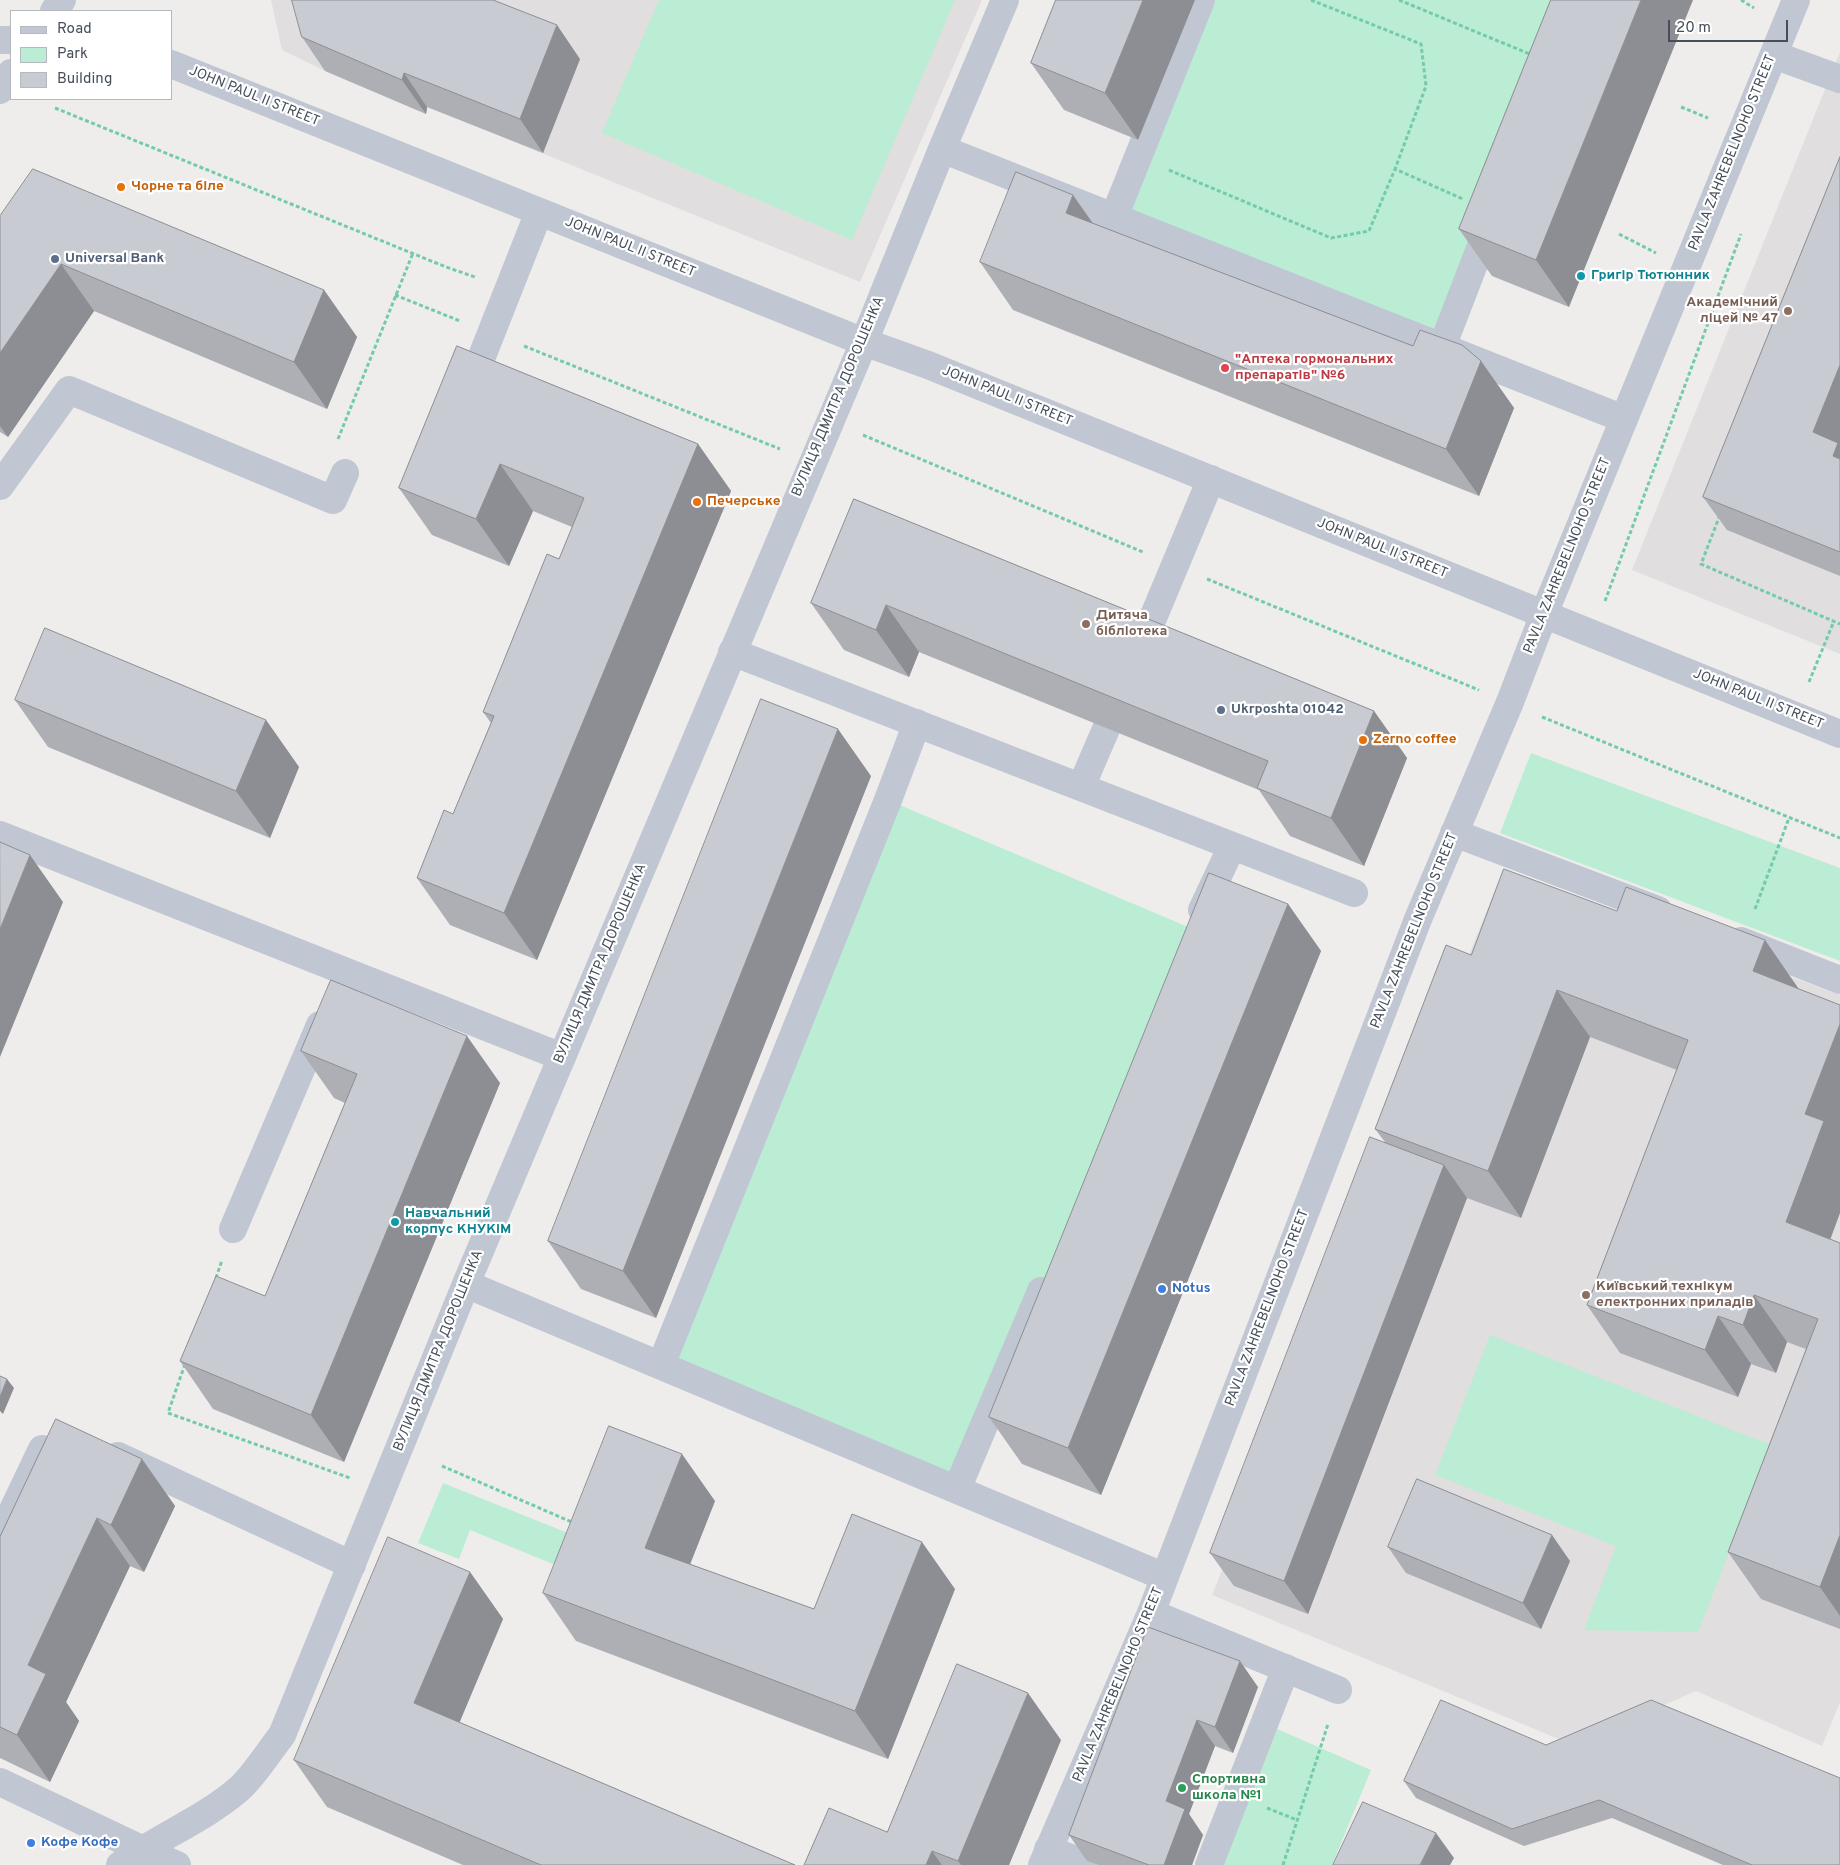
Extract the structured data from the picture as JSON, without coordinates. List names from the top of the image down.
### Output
{
  "streets": {
    "street": ["JOHN PAUL II STREET", "PAVLA ZAHREBELNOHO STREET", "ВУЛИЦЯ ДМИТРА ДОРОШЕНКА"]
  },
  "crossings": [
    ["JOHN PAUL II STREET", "PAVLA ZAHREBELNOHO STREET"],
    ["JOHN PAUL II STREET", "ВУЛИЦЯ ДМИТРА ДОРОШЕНКА"]
  ],
  "places": [
    "Чорне та біле",
    "Universal Bank",
    "Григір Тютюнник",
    "Академічний ліцей № 47",
    "\"Аптека гормональних препаратів\" №6",
    "Печерське",
    "Дитяча бібліотека",
    "Ukrposhta 01042",
    "Zerno coffee",
    "Навчальний корпус КНУКіМ",
    "Notus",
    "Київський технікум електронних приладів",
    "Спортивна школа №1",
    "Кофе Кофе"
  ],
  "legend": ["Road", "Park", "Building"],
  "scale_bar": "20 m"
}
